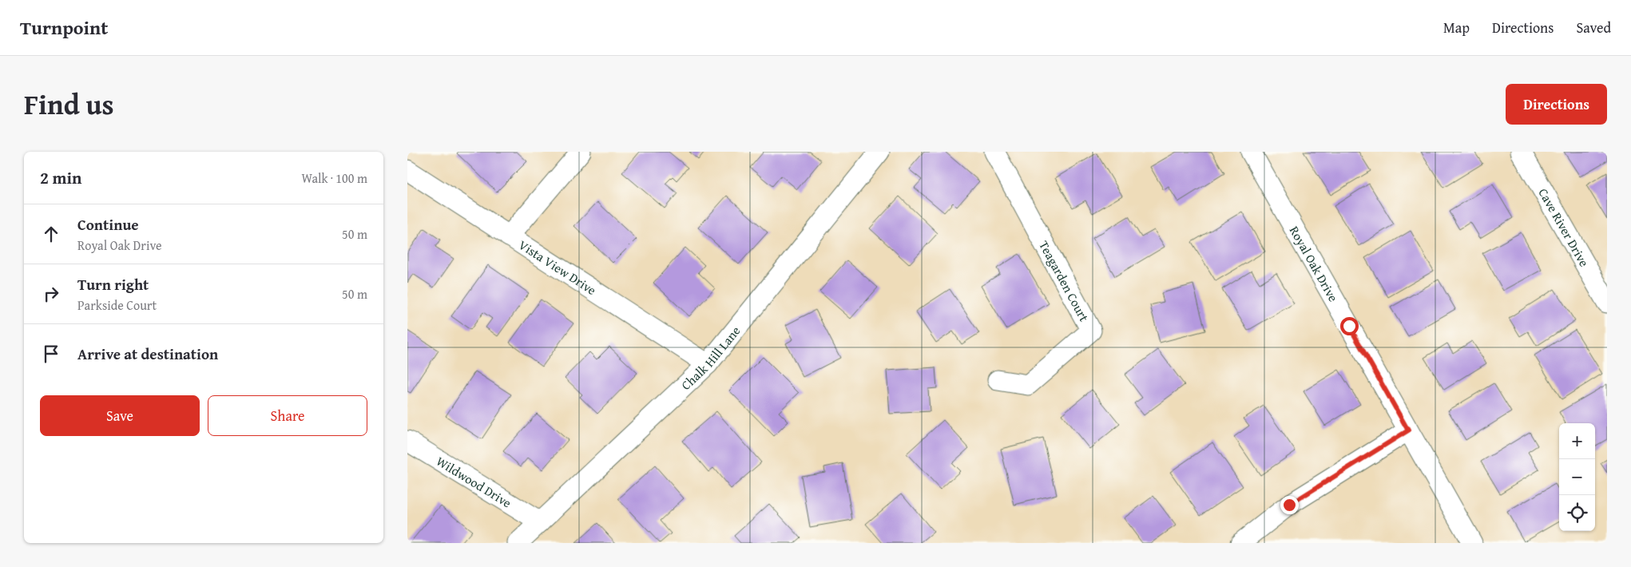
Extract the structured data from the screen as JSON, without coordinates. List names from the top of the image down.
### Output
{
  "streets": {
    "street": [
      "Cave River Drive",
      "Royal Oak Drive",
      "Vista View Drive",
      "Teagarden Court",
      "Chalk Hill Lane",
      "Wildwood Drive"
    ]
  },
  "crossings": [
    ["Vista View Drive", "Chalk Hill Lane"],
    ["Chalk Hill Lane", "Wildwood Drive"]
  ],
  "page": {
    "header": "Turnpoint",
    "nav": ["Map", "Directions", "Saved"],
    "title": "Find us",
    "buttons": [
      "Directions",
      ["Save", "Share"]
    ],
    "heading": ["2 min", "Walk · 100 m"],
    "list": [
      ["Continue", "Royal Oak Drive", "50 m"],
      ["Turn right", "Parkside Court", "50 m"],
      "Arrive at destination"
    ],
    "map_buttons": ["+", "−"]
  }
}
